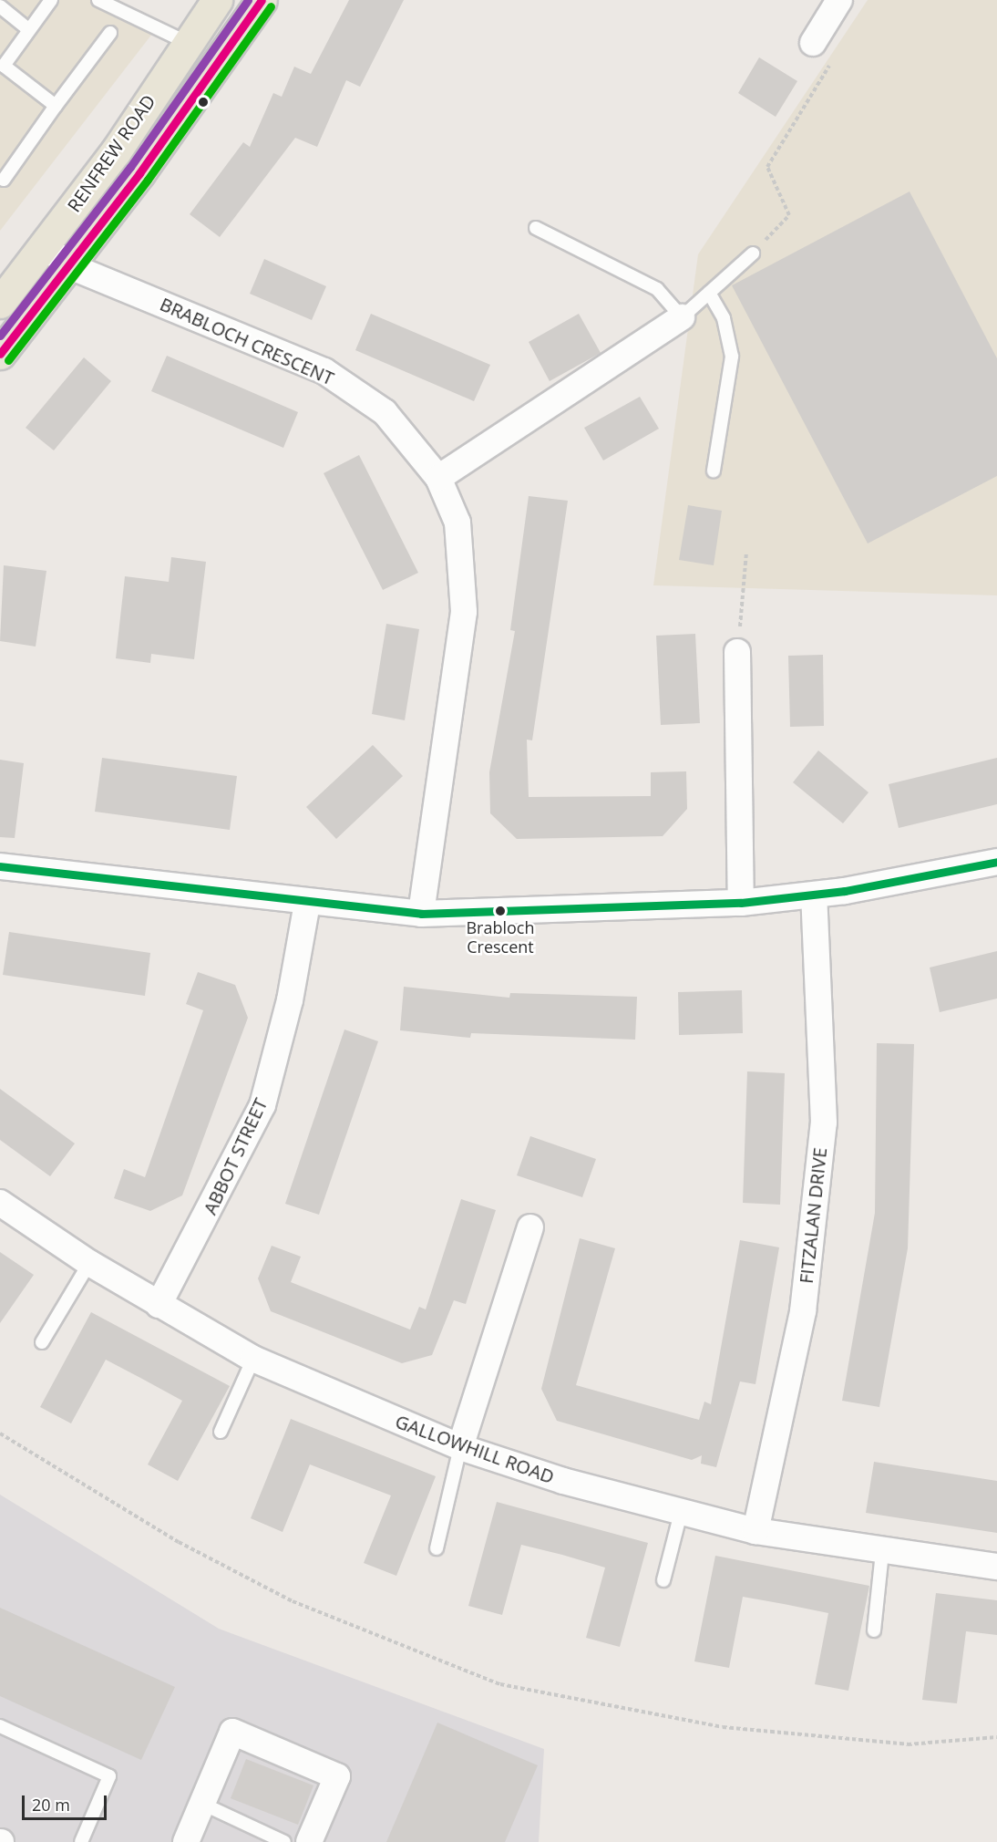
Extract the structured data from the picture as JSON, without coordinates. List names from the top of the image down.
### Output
{
  "streets": {
    "main road": ["RENFREW ROAD"],
    "street": [
      "BRABLOCH CRESCENT",
      "ABBOT STREET",
      "FITZALAN DRIVE",
      "GALLOWHILL ROAD"
    ]
  },
  "crossings": [
    ["RENFREW ROAD", "BRABLOCH CRESCENT"],
    ["ABBOT STREET", "GALLOWHILL ROAD"],
    ["FITZALAN DRIVE", "GALLOWHILL ROAD"]
  ],
  "places": ["Brabloch Crescent"],
  "scale_bar": "20 m"
}
